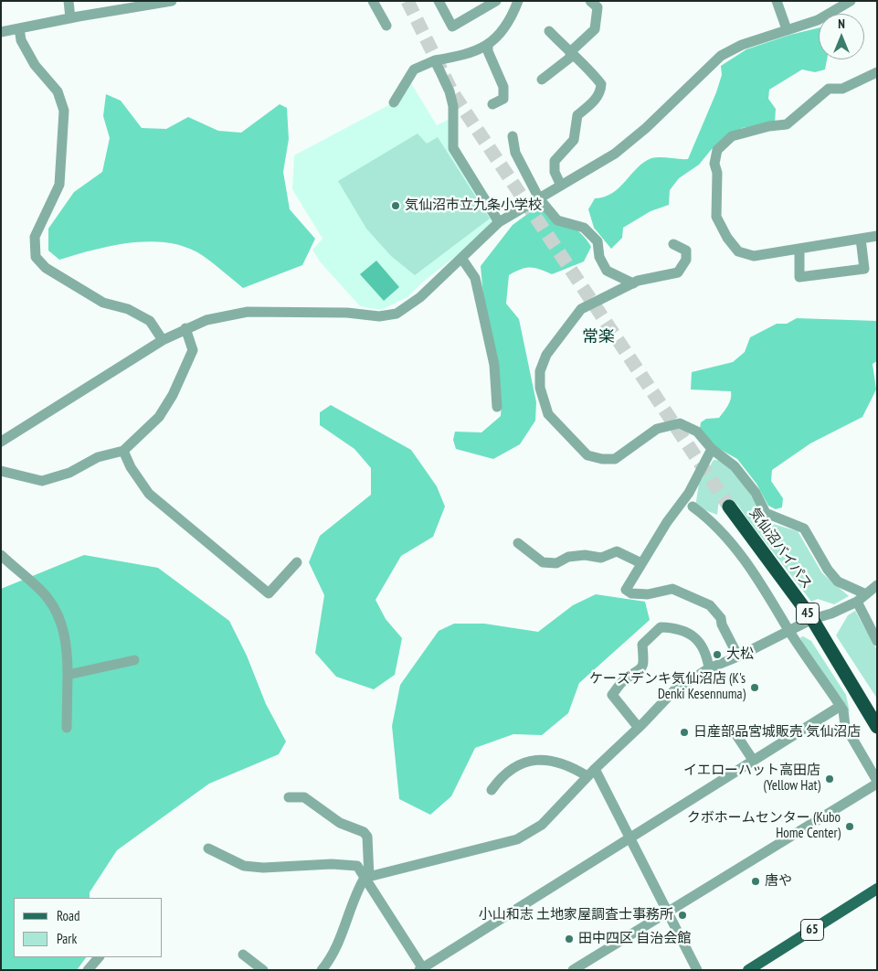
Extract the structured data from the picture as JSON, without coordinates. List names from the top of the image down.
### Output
{
  "streets": {
    "highway": ["気仙沼バイパス", "45"],
    "main road": ["65"]
  },
  "districts": ["常楽"],
  "places": [
    "気仙沼市立九条小学校",
    "大松",
    "ケーズデンキ気仙沼店 (K's Denki Kesennuma)",
    "日産部品宮城販売 気仙沼店",
    "イエローハット高田店 (Yellow Hat)",
    "クボホームセンター (Kubo Home Center)",
    "唐や",
    "小山和志 土地家屋調査士事務所",
    "田中四区 自治会館"
  ],
  "legend": ["Road", "Park"],
  "north": "top"
}
